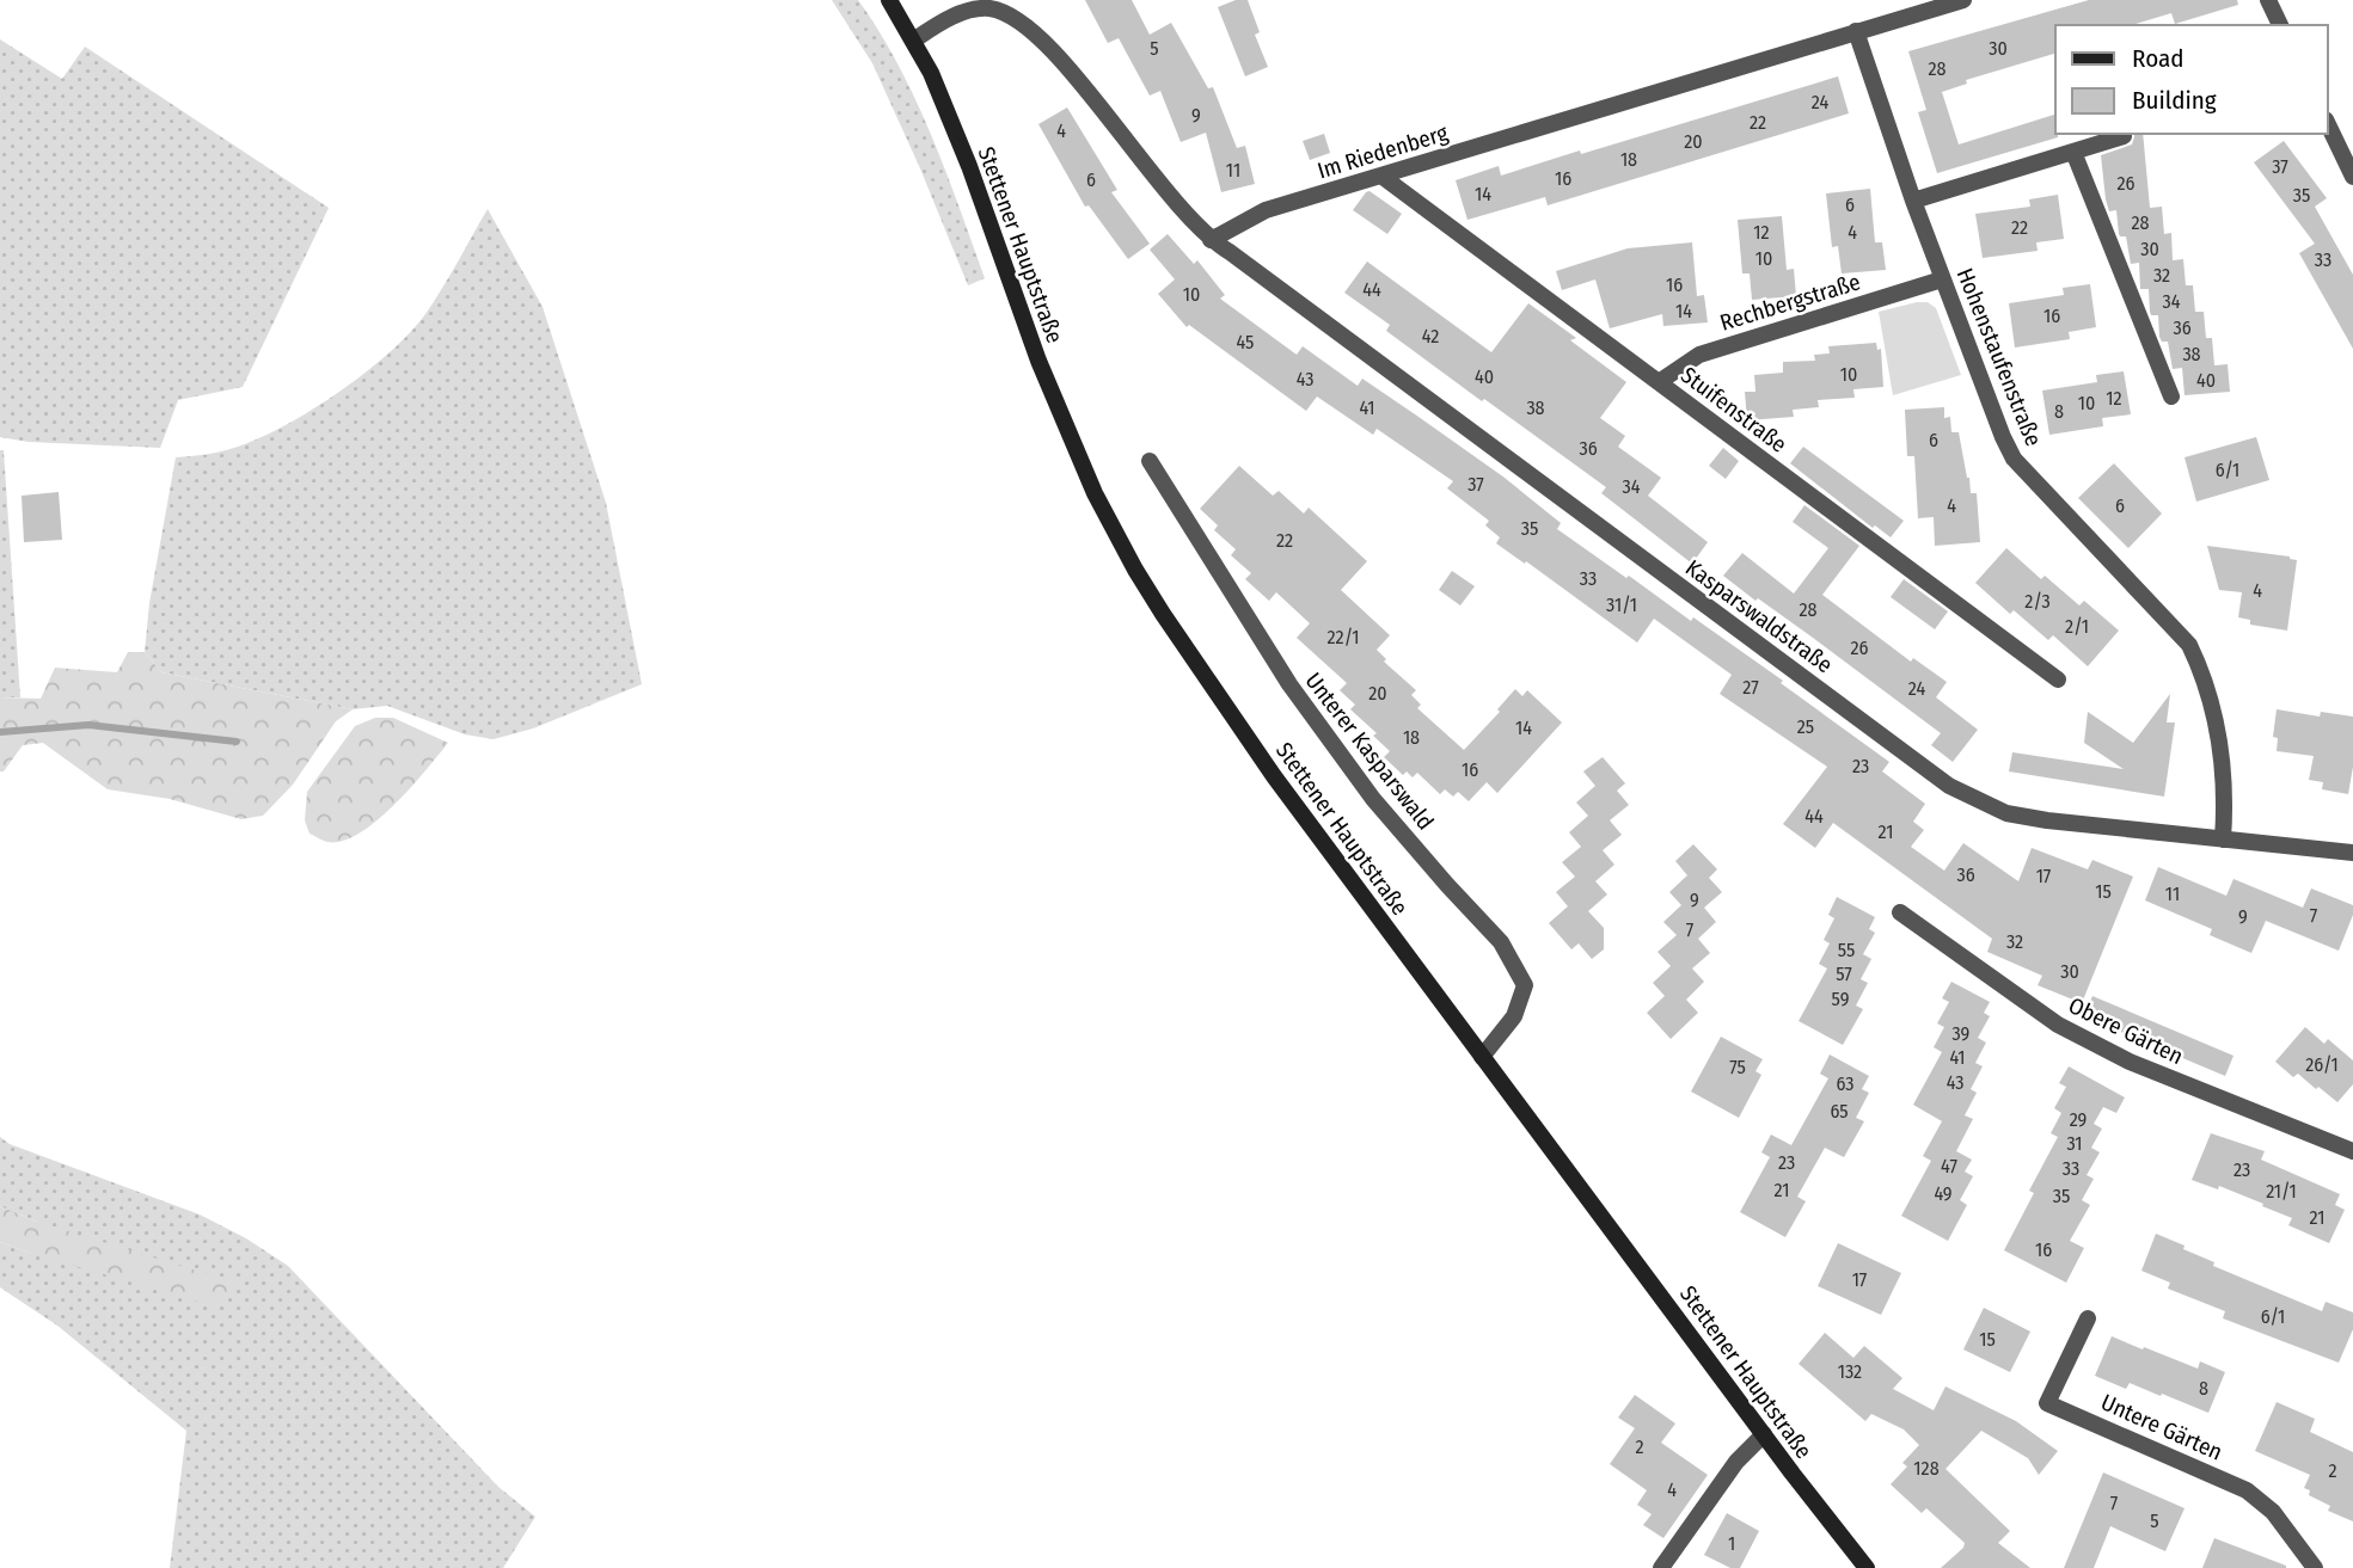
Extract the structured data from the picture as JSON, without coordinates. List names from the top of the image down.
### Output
{
  "streets": {
    "street": [
      "Im Riedenberg",
      "Stettener Hauptstraße",
      "Rechbergstraße",
      "Hohenstaufenstraße",
      "Stuifenstraße",
      "Kasparswaldstraße",
      "Unterer Kasparswald",
      "Obere Gärten",
      "Untere Gärten"
    ]
  },
  "crossings": [
    ["Im Riedenberg", "Hohenstaufenstraße"],
    ["Im Riedenberg", "Stuifenstraße"],
    ["Im Riedenberg", "Kasparswaldstraße"],
    ["Stettener Hauptstraße", "Unterer Kasparswald"],
    ["Rechbergstraße", "Hohenstaufenstraße"],
    ["Rechbergstraße", "Stuifenstraße"],
    ["Hohenstaufenstraße", "Kasparswaldstraße"]
  ],
  "house_numbers": [
    "5",
    "30",
    "28",
    "24",
    "9",
    "22",
    "4",
    "20",
    "18",
    "37",
    "11",
    "16",
    "6",
    "26",
    "14",
    "35",
    "6",
    "28",
    "22",
    "12",
    "4",
    "30",
    "10",
    "33",
    "32",
    "16",
    "44",
    "10",
    "34",
    "14",
    "16",
    "36",
    "42",
    "45",
    "38",
    "10",
    "40",
    "43",
    "40",
    "12",
    "10",
    "41",
    "38",
    "8",
    "6",
    "36",
    "6/1",
    "37",
    "34",
    "4",
    "6",
    "35",
    "22",
    "33",
    "4",
    "2/3",
    "31/1",
    "28",
    "2/1",
    "22/1",
    "26",
    "27",
    "24",
    "20",
    "25",
    "14",
    "18",
    "23",
    "16",
    "44",
    "21",
    "36",
    "17",
    "15",
    "11",
    "9",
    "7",
    "9",
    "7",
    "32",
    "55",
    "30",
    "57",
    "59",
    "39",
    "41",
    "26/1",
    "75",
    "43",
    "63",
    "65",
    "29",
    "31",
    "23",
    "47",
    "33",
    "23",
    "21",
    "21/1",
    "49",
    "35",
    "21",
    "16",
    "17",
    "6/1",
    "15",
    "132",
    "8",
    "2",
    "128",
    "2",
    "4",
    "7",
    "5",
    "1"
  ],
  "legend": ["Road", "Building"]
}
